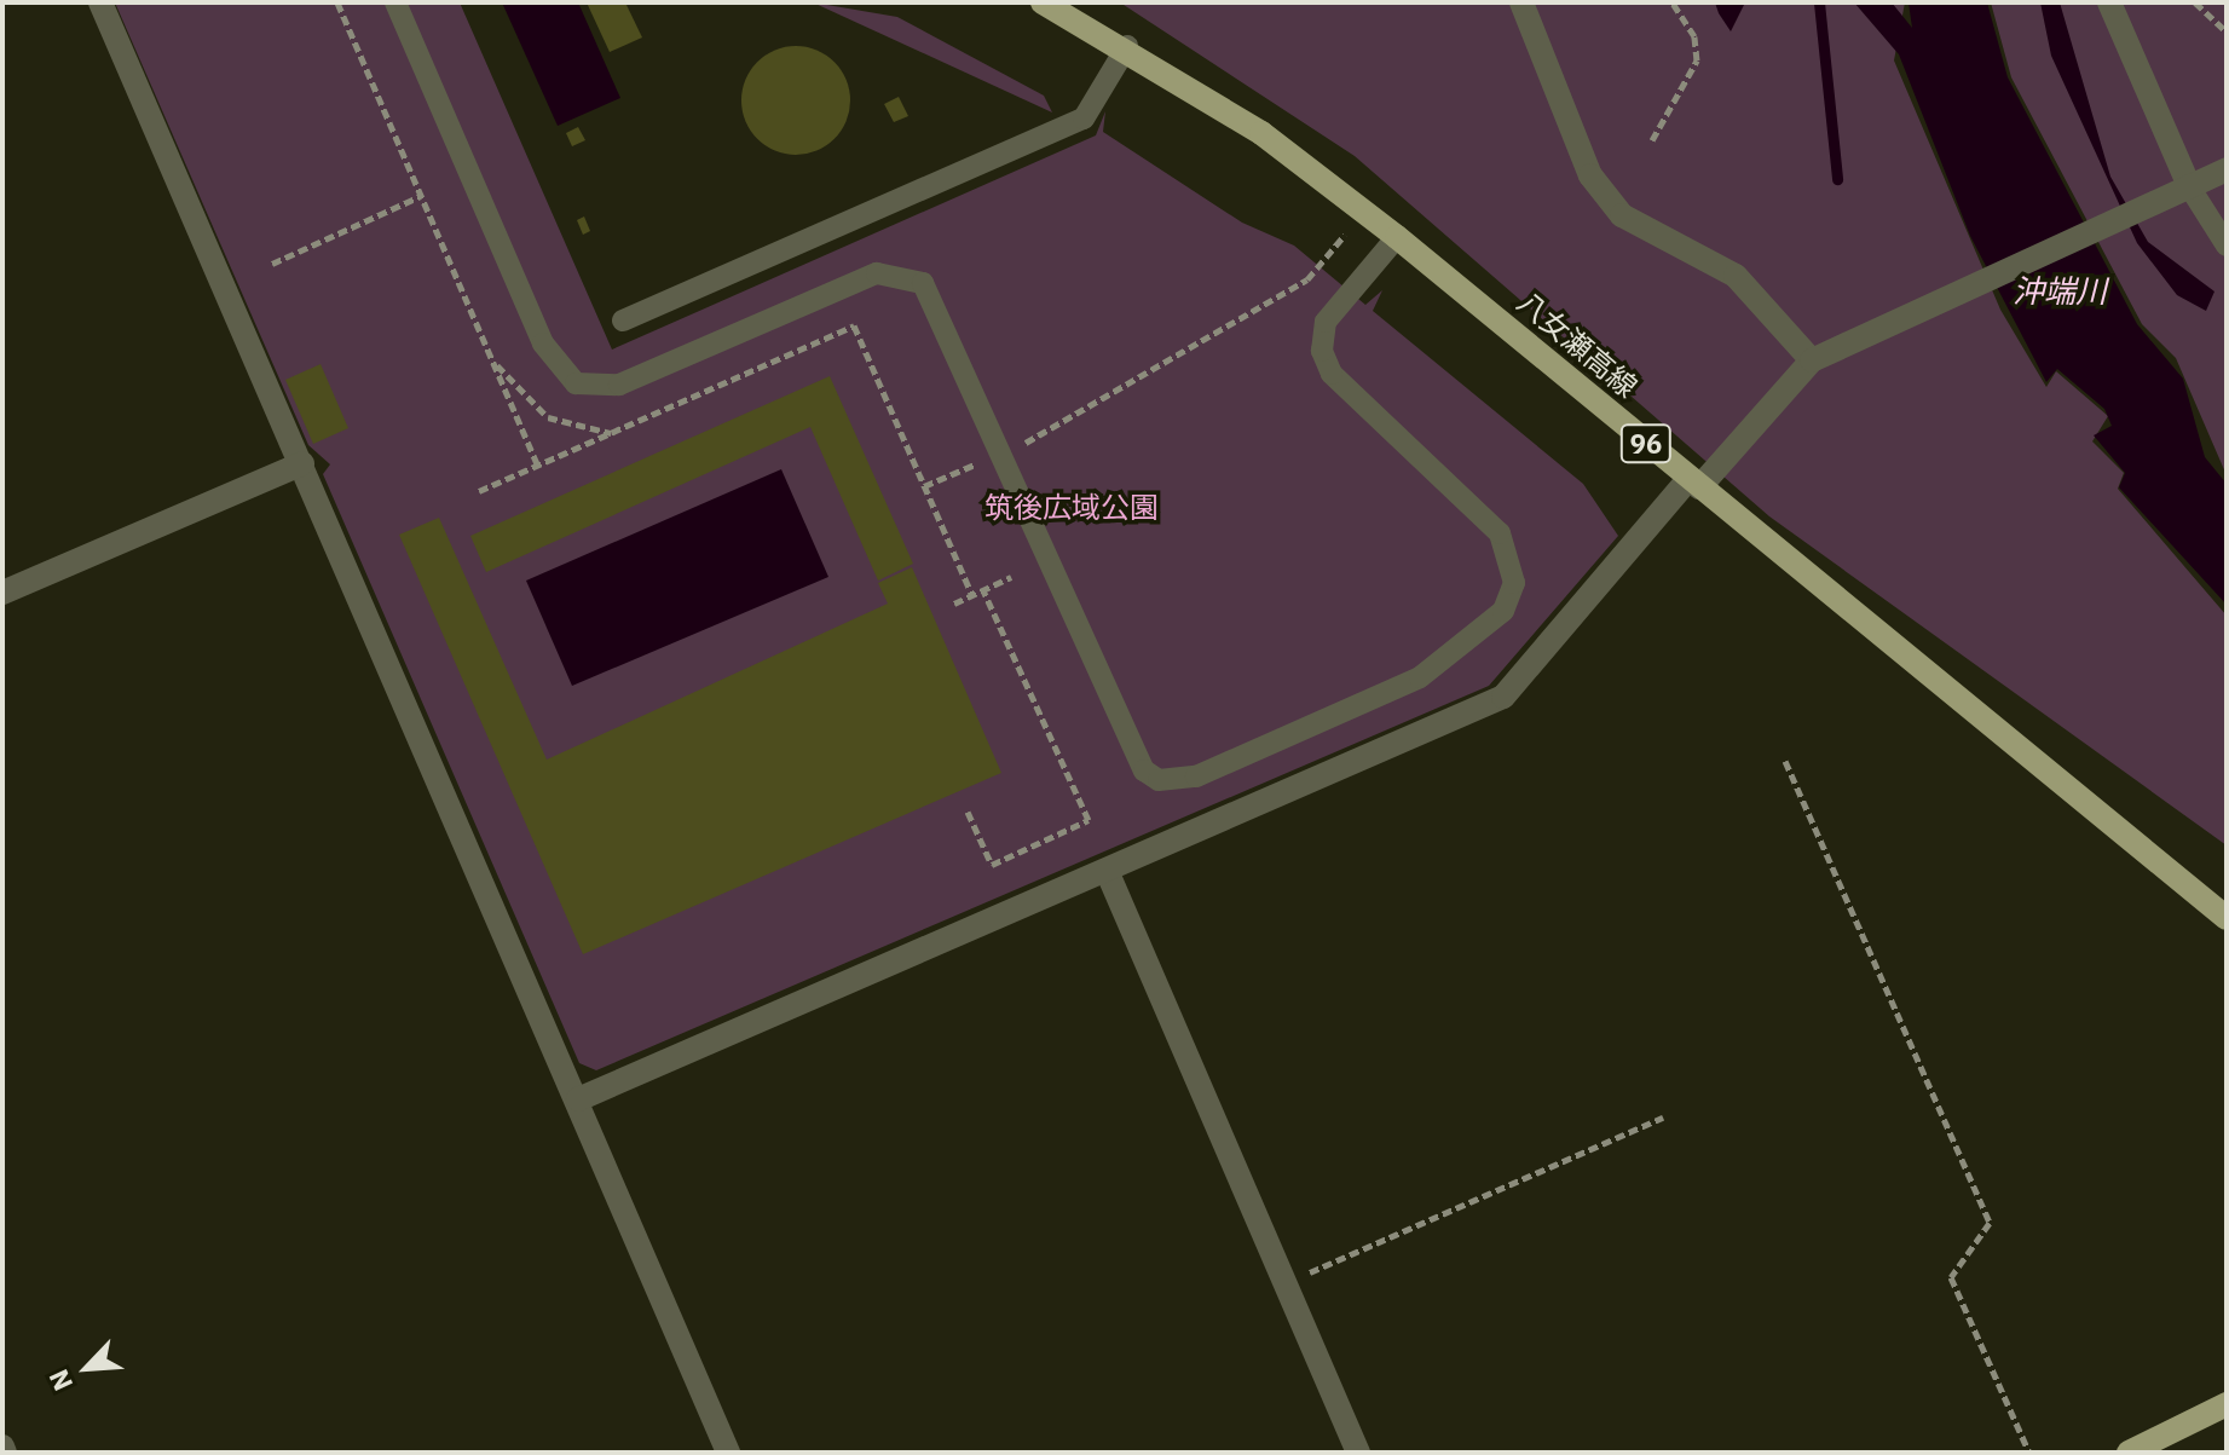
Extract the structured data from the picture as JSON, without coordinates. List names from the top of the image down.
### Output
{
  "streets": {
    "main road": ["八女瀬高線", "96"]
  },
  "water": ["沖端川"],
  "parks": ["筑後広域公園"],
  "north": "bottom left"
}
